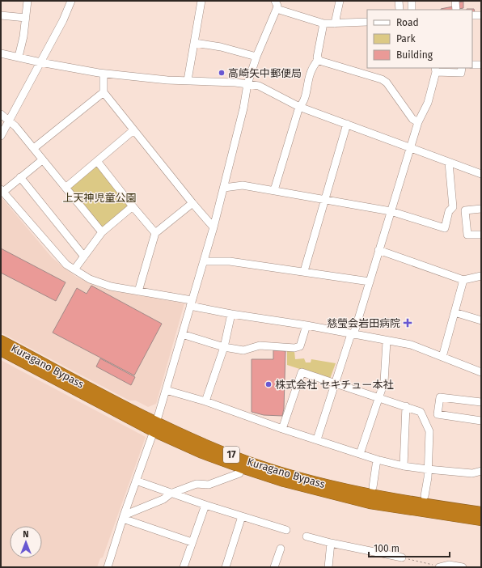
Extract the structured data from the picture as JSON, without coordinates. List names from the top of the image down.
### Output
{
  "streets": {
    "highway": ["Kuragano Bypass", "17"]
  },
  "parks": ["上天神児童公園"],
  "places": {
    "other": ["高崎矢中郵便局", "株式会社 セキチュー本社"],
    "health": ["慈瑩会岩田病院"]
  },
  "legend": ["Road", "Park", "Building"],
  "scale_bar": "100 m",
  "north": "top"
}
